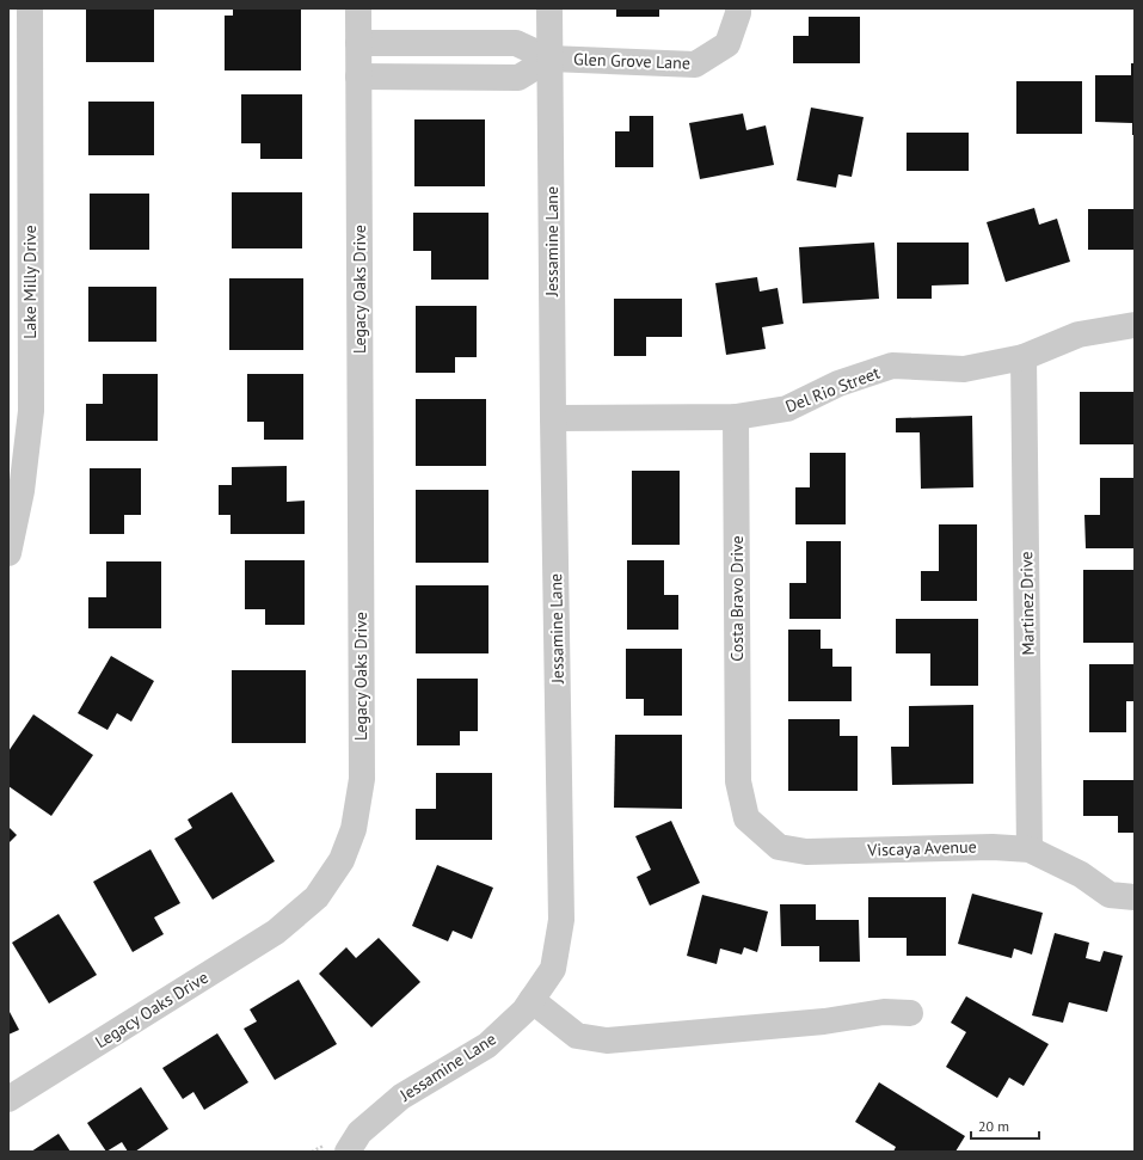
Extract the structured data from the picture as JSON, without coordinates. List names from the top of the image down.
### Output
{
  "streets": {
    "street": [
      "Glen Grove Lane",
      "Jessamine Lane",
      "Lake Milly Drive",
      "Legacy Oaks Drive",
      "Del Rio Street",
      "Costa Bravo Drive",
      "Martinez Drive",
      "Viscaya Avenue"
    ]
  },
  "crossings": [
    ["Glen Grove Lane", "Jessamine Lane"],
    ["Jessamine Lane", "Del Rio Street"],
    ["Del Rio Street", "Costa Bravo Drive"],
    ["Del Rio Street", "Martinez Drive"],
    ["Costa Bravo Drive", "Viscaya Avenue"],
    ["Martinez Drive", "Viscaya Avenue"]
  ],
  "scale_bar": "20 m"
}
